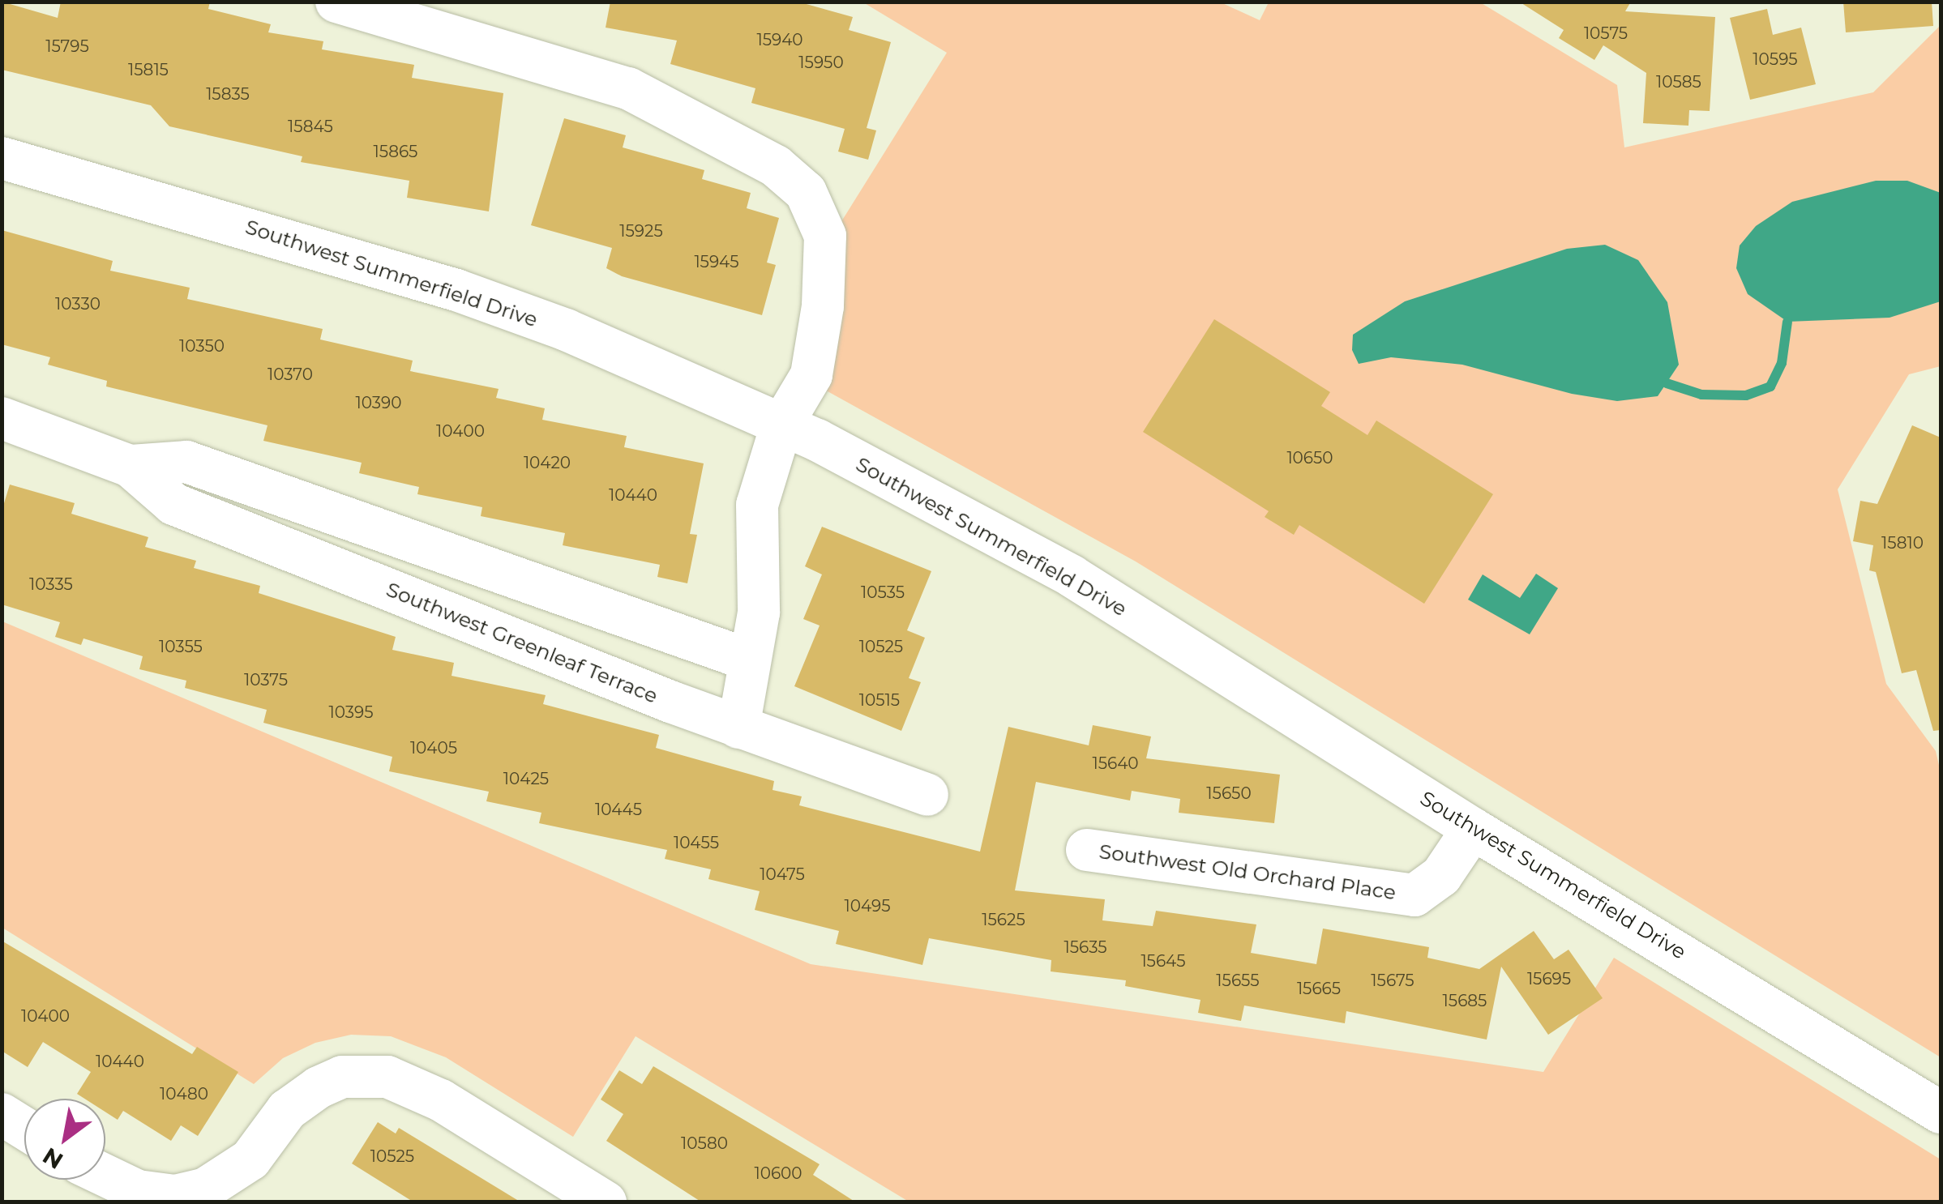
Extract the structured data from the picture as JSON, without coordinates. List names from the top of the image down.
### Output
{
  "streets": {
    "street": ["Southwest Summerfield Drive", "Southwest Greenleaf Terrace", "Southwest Old Orchard Place"]
  },
  "crossings": [
    ["Southwest Summerfield Drive", "Southwest Old Orchard Place"]
  ],
  "house_numbers": [
    "10575",
    "15940",
    "15795",
    "10595",
    "15950",
    "15815",
    "10585",
    "15835",
    "15845",
    "15865",
    "15925",
    "15945",
    "10330",
    "10350",
    "10370",
    "10390",
    "10400",
    "10650",
    "10420",
    "10440",
    "15810",
    "10335",
    "10535",
    "10355",
    "10525",
    "10375",
    "10515",
    "10395",
    "10405",
    "15640",
    "10425",
    "15650",
    "10445",
    "10455",
    "10475",
    "10495",
    "15625",
    "15635",
    "15645",
    "15695",
    "15655",
    "15675",
    "15665",
    "15685",
    "10400",
    "10440",
    "10480",
    "10580",
    "10525",
    "10600"
  ],
  "north": "bottom left"
}
